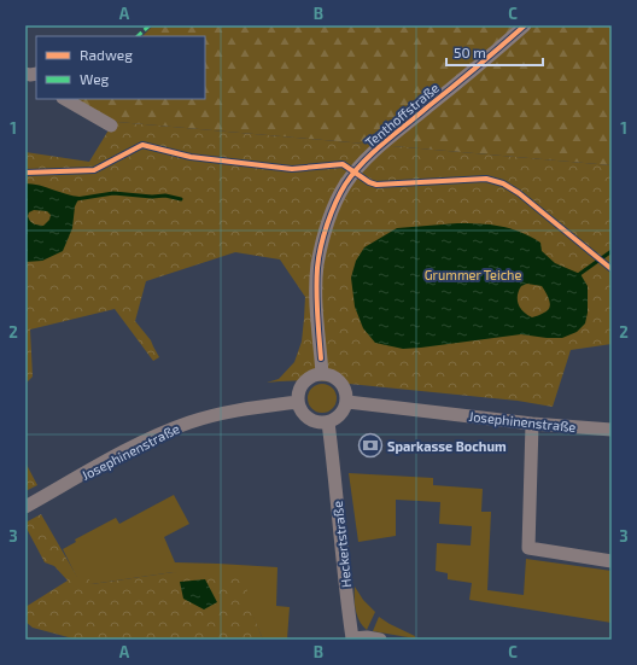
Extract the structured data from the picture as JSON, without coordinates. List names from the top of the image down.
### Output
{
  "streets": {
    "street": ["Tenthoffstraße", "Josephinenstraße", "Heckertstraße"]
  },
  "crossings": [
    ["Tenthoffstraße", "Josephinenstraße"],
    ["Tenthoffstraße", "Heckertstraße"],
    ["Josephinenstraße", "Heckertstraße"]
  ],
  "parks": ["Grummer Teiche"],
  "places": {
    "bank": ["Sparkasse Bochum"]
  },
  "legend": ["Radweg", "Weg"],
  "scale_bar": "50 m",
  "grid": {
    "columns": ["A", "B", "C"],
    "rows": ["1", "2", "3"]
  }
}
